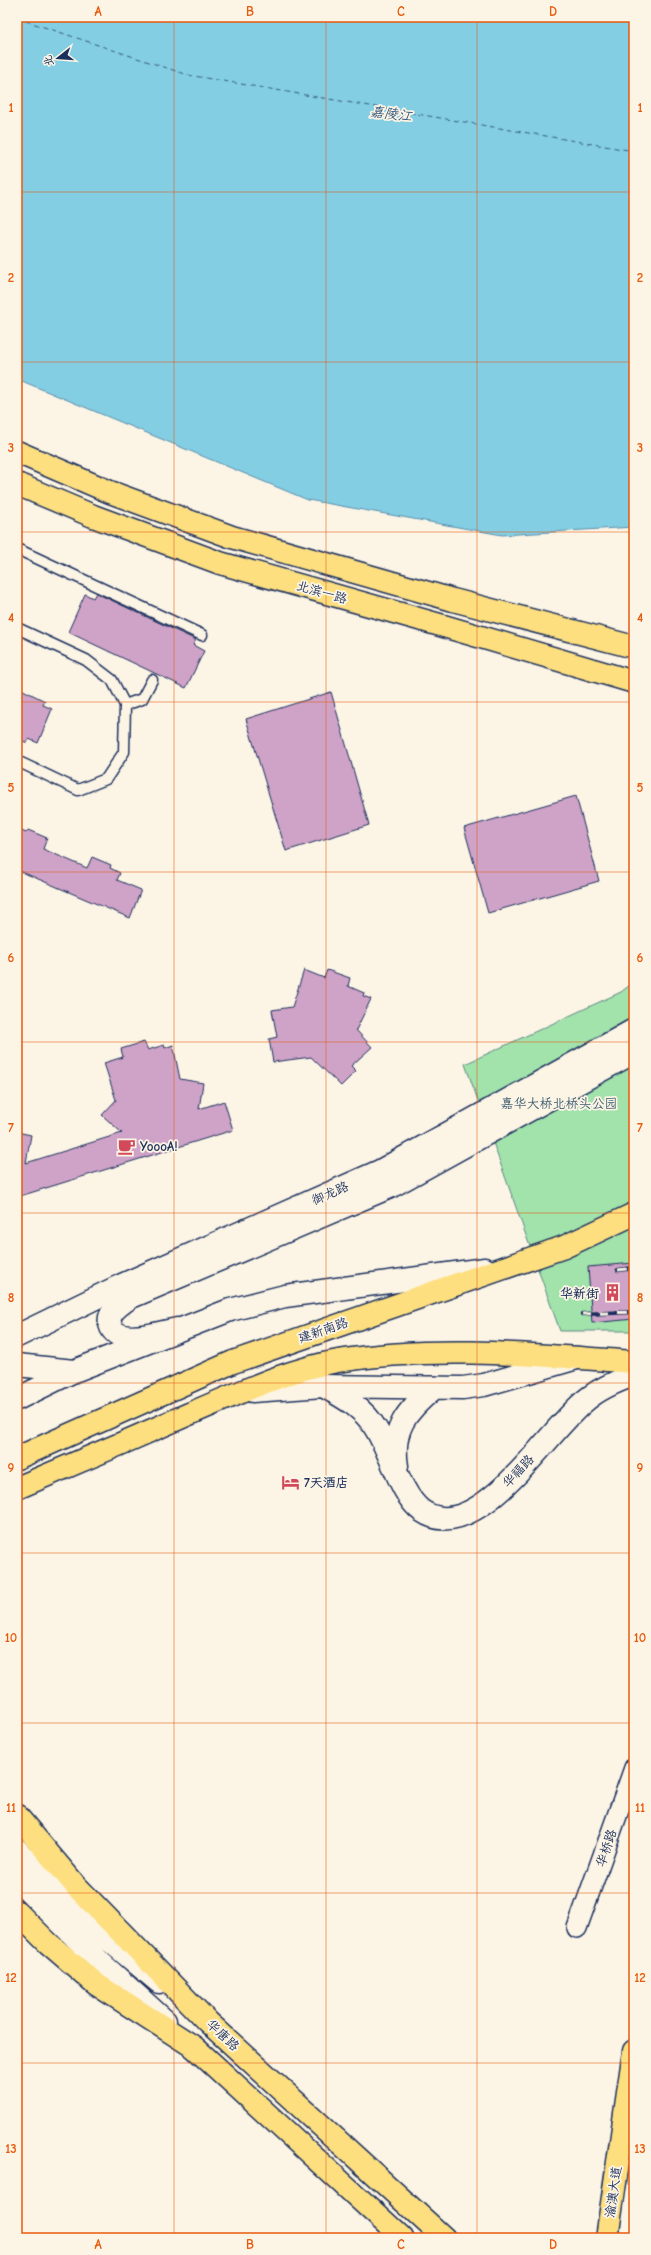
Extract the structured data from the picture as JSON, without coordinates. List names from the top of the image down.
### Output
{
  "streets": {
    "main road": [
      "北滨一路",
      "御龙路",
      "建新南路",
      "华福路",
      "华唐路",
      "渝澳大道"
    ],
    "street": ["华桥路"]
  },
  "water": ["嘉陵江"],
  "parks": ["嘉华大桥北桥头公园"],
  "places": {
    "cafe": ["YoooA!"],
    "building": ["华新街"],
    "hotel": ["7天酒店"]
  },
  "north": "left",
  "grid": {
    "columns": [
      "A",
      "B",
      "C",
      "D"
    ],
    "rows": [
      "1",
      "2",
      "3",
      "4",
      "5",
      "6",
      "7",
      "8",
      "9",
      "10",
      "11",
      "12",
      "13"
    ]
  }
}
